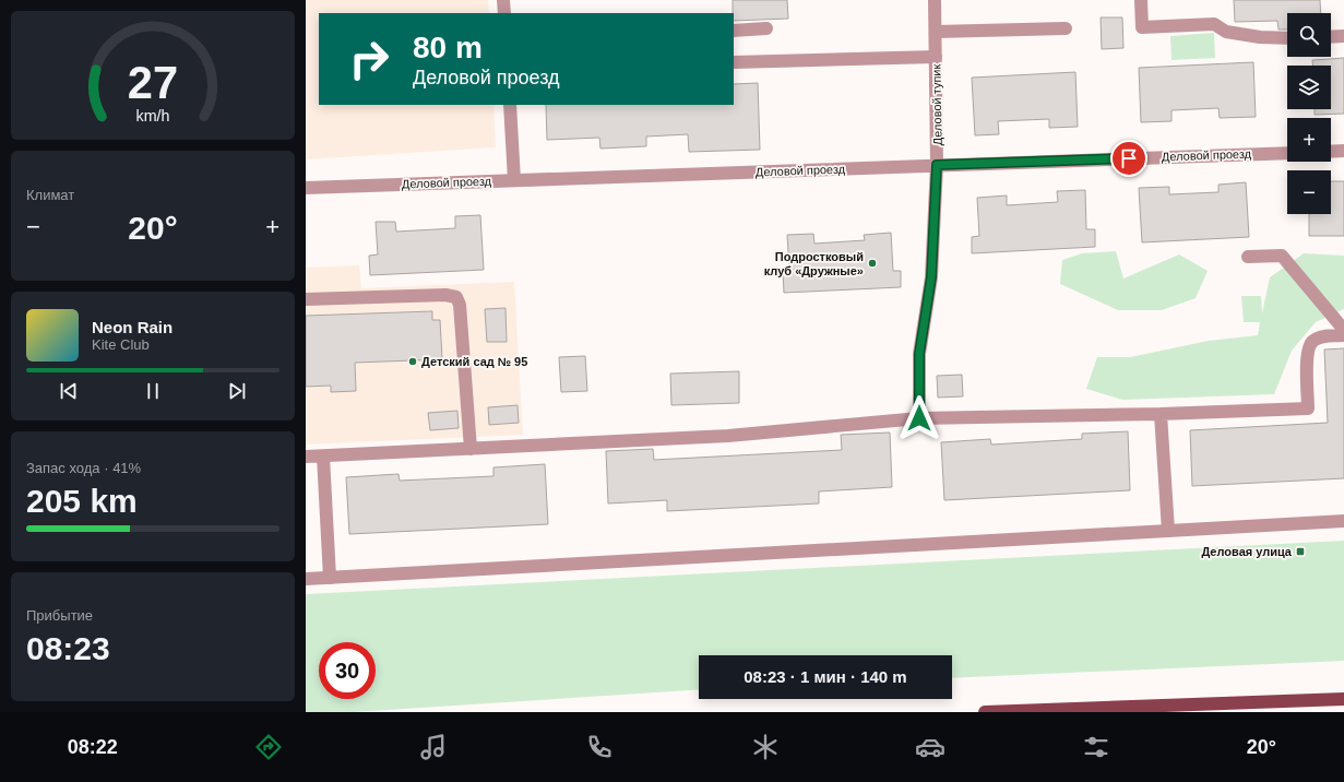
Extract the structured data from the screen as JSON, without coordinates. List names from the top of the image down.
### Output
{
  "streets": {
    "street": ["Деловой тупик", "Деловой проезд"]
  },
  "crossings": [
    ["Деловой тупик", "Деловой проезд"]
  ],
  "places": {
    "other": ["Подростковый клуб «Дружные»", "Детский сад № 95"],
    "transit": ["Деловая улица"]
  },
  "page": {
    "map_buttons": ["+", "−"],
    "turn": ["80 m", "Деловой проезд"],
    "tile": [
      "Климат",
      ["Запас хода · 41%", "205 km"],
      ["Прибытие", "08:23"]
    ],
    "heat": ["−", "20°", "+"],
    "song": ["Neon Rain", "Kite Club"],
    "limit": "30",
    "trip": "08:23 · 1 мин · 140 m",
    "tabs": ["08:22", "20°"],
    "gauge": ["27", "km/h"]
  }
}
